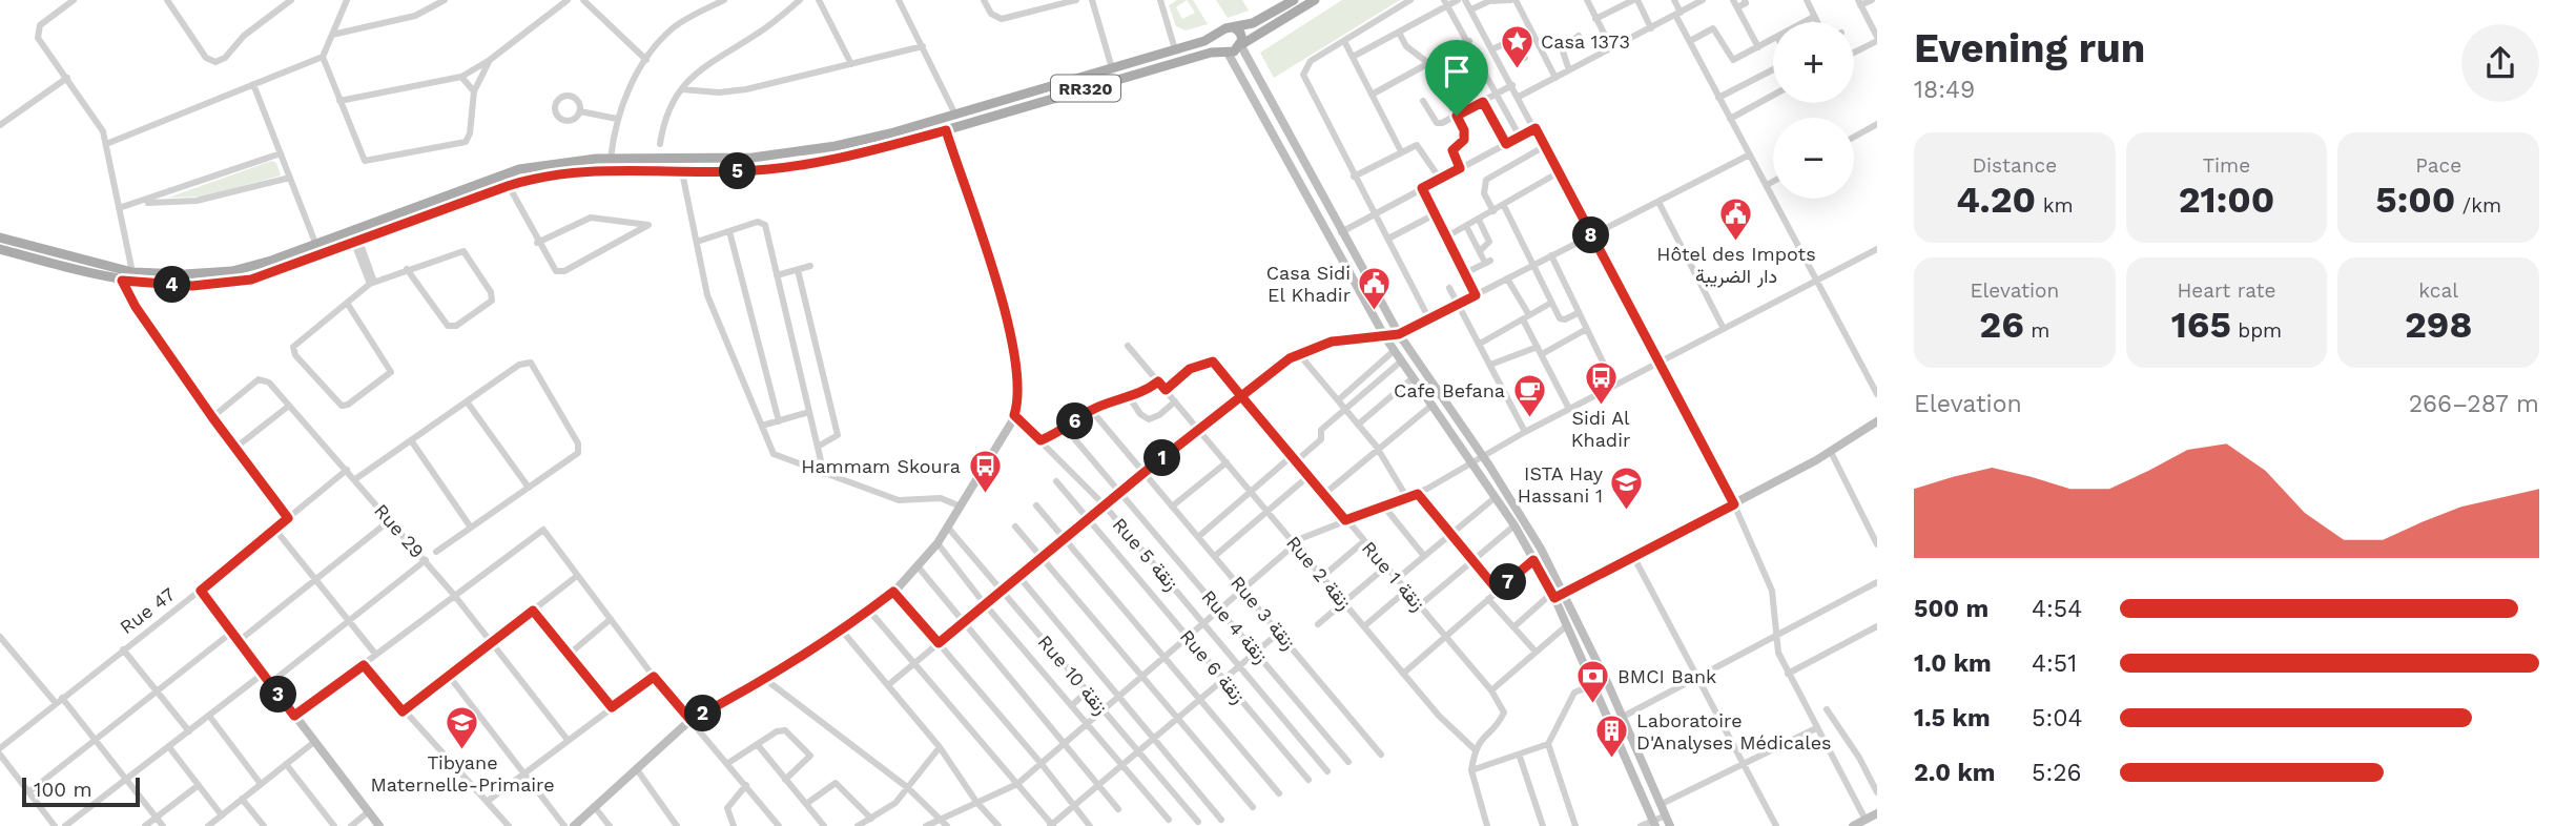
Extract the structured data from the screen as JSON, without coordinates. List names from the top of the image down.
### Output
{
  "streets": {
    "main road": ["RR320"],
    "street": [
      "Rue 29",
      "Rue 5 زنقة",
      "Rue 2 زنقة",
      "Rue 1 زنقة",
      "Rue 47",
      "Rue 3 زنقة",
      "Rue 4 زنقة",
      "Rue 6 زنقة",
      "Rue 10 زنقة"
    ]
  },
  "crossings": [
    ["Rue 29", "Rue 47"],
    ["Rue 2 زنقة", "Rue 1 زنقة"]
  ],
  "places": {
    "place": ["Casa 1373"],
    "public building": ["Hôtel des Impots دار الضريبة", "Casa Sidi El Khadir"],
    "bus stop": ["Sidi Al Khadir", "Hammam Skoura"],
    "cafe": ["Cafe Befana"],
    "school or university": ["ISTA Hay Hassani 1", "Tibyane Maternelle-Primaire"],
    "bank": ["BMCI Bank"],
    "building": ["Laboratoire D'Analyses Médicales"]
  },
  "scale_bar": "100 m",
  "page": {
    "heading": ["Evening run", "18:49"],
    "map_buttons": ["+", "−"],
    "stats": [
      ["Distance", "4.20 km"],
      ["Time", "21:00"],
      ["Pace", "5:00 /km"],
      ["Elevation", "26 m"],
      ["Heart rate", "165 bpm"],
      ["kcal", "298"]
    ],
    "pins": [
      "5",
      "8",
      "4",
      "6",
      "1",
      "7",
      "3",
      "2"
    ],
    "chart": ["Elevation", "266–287 m"],
    "list": [
      {
        "name": "500 m",
        "note": "4:54"
      },
      {
        "name": "1.0 km",
        "note": "4:51"
      },
      {
        "name": "1.5 km",
        "note": "5:04"
      },
      {
        "name": "2.0 km",
        "note": "5:26"
      }
    ],
    "scale": "100 m"
  }
}
